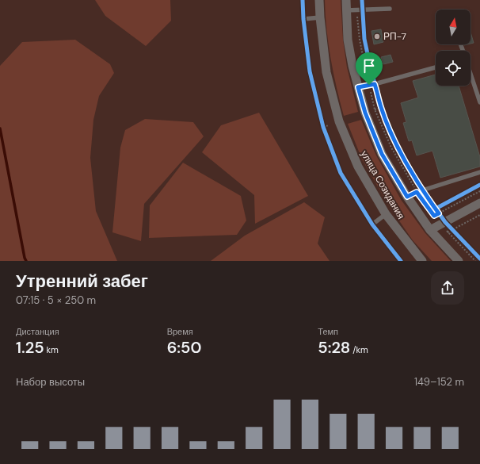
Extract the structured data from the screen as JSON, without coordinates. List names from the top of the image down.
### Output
{
  "streets": {
    "street": ["улица Созидания"]
  },
  "places": ["РП-7"],
  "north": "top",
  "page": {
    "heading": ["Утренний забег", "07:15 · 5 × 250 m"],
    "stats": [
      ["Дистанция", "1.25 km"],
      ["Время", "6:50"],
      ["Темп", "5:28 /km"]
    ],
    "chart": ["Набор высоты", "149–152 m"]
  }
}
